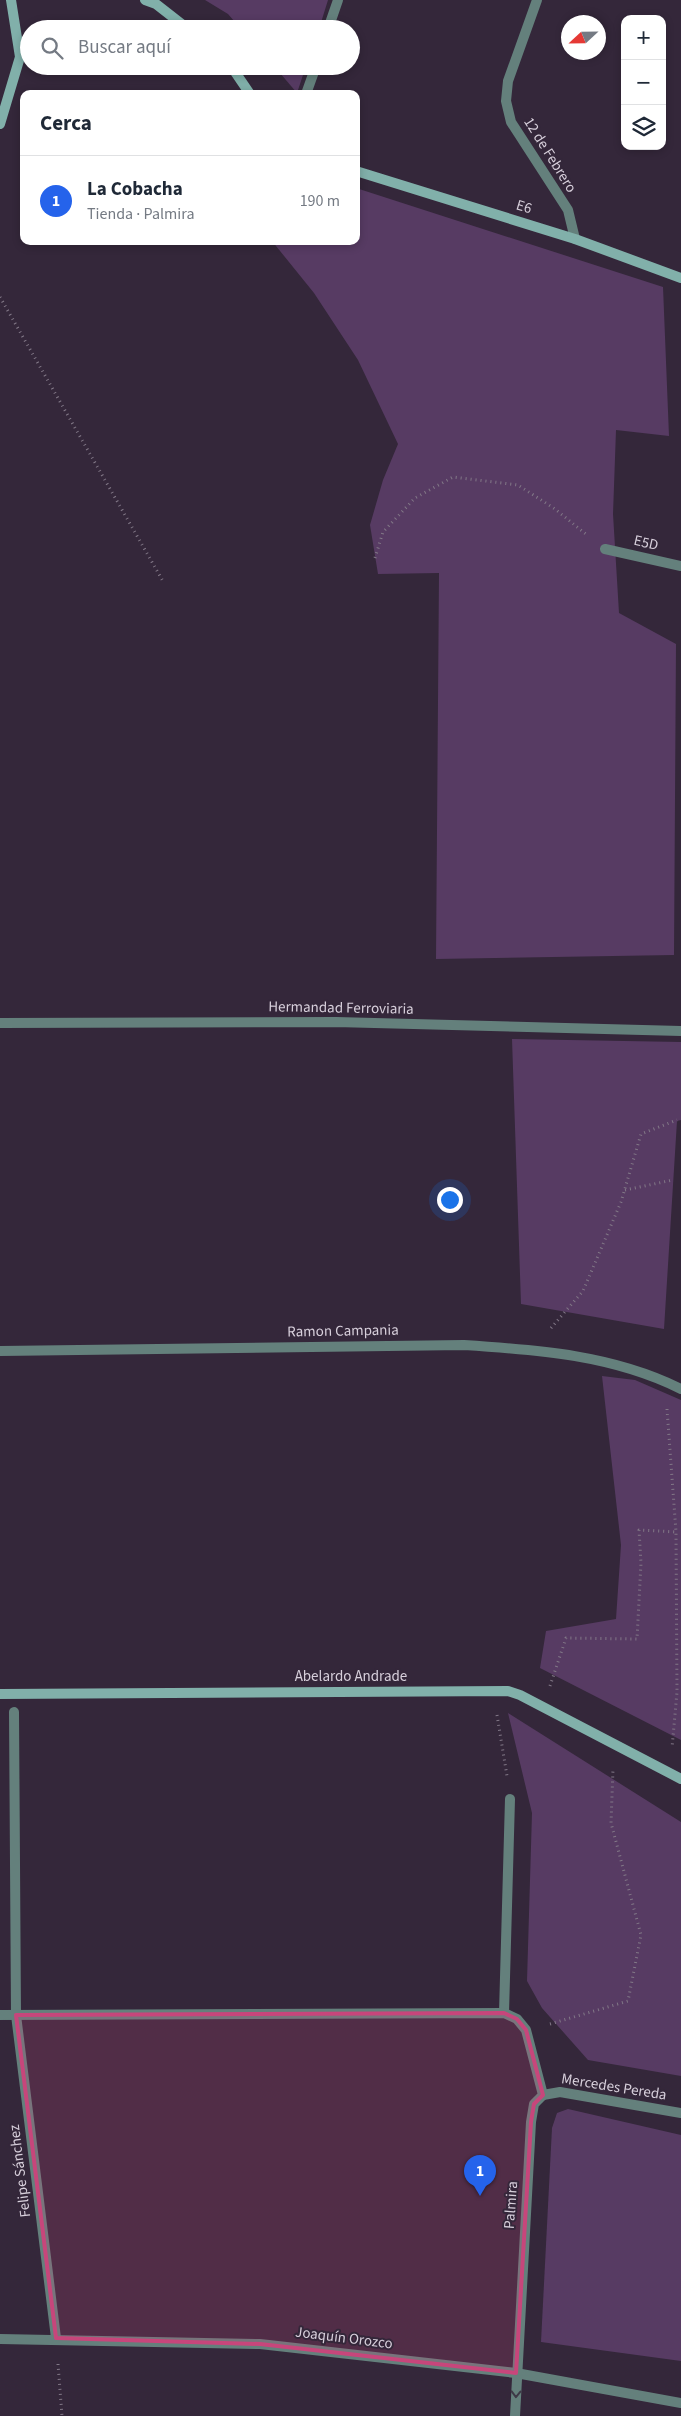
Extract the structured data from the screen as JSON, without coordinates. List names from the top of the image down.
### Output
{
  "streets": {
    "street": [
      "12 de Febrero",
      "E6",
      "E5D",
      "Hermandad Ferroviaria",
      "Ramon Campania",
      "Abelardo Andrade",
      "Mercedes Pereda",
      "Felipe Sánchez",
      "Palmira",
      "Joaquín Orozco"
    ]
  },
  "crossings": [
    ["12 de Febrero", "E6"],
    ["Mercedes Pereda", "Palmira"],
    ["Felipe Sánchez", "Joaquín Orozco"],
    ["Palmira", "Joaquín Orozco"]
  ],
  "north": "left",
  "page": {
    "map_buttons": ["+", "−"],
    "search": "Buscar aquí",
    "heading": "Cerca",
    "list": [
      {
        "mark": "1",
        "name": "La Cobacha",
        "note": "Tienda · Palmira",
        "value": "190 m"
      }
    ],
    "pins": "1"
  }
}
